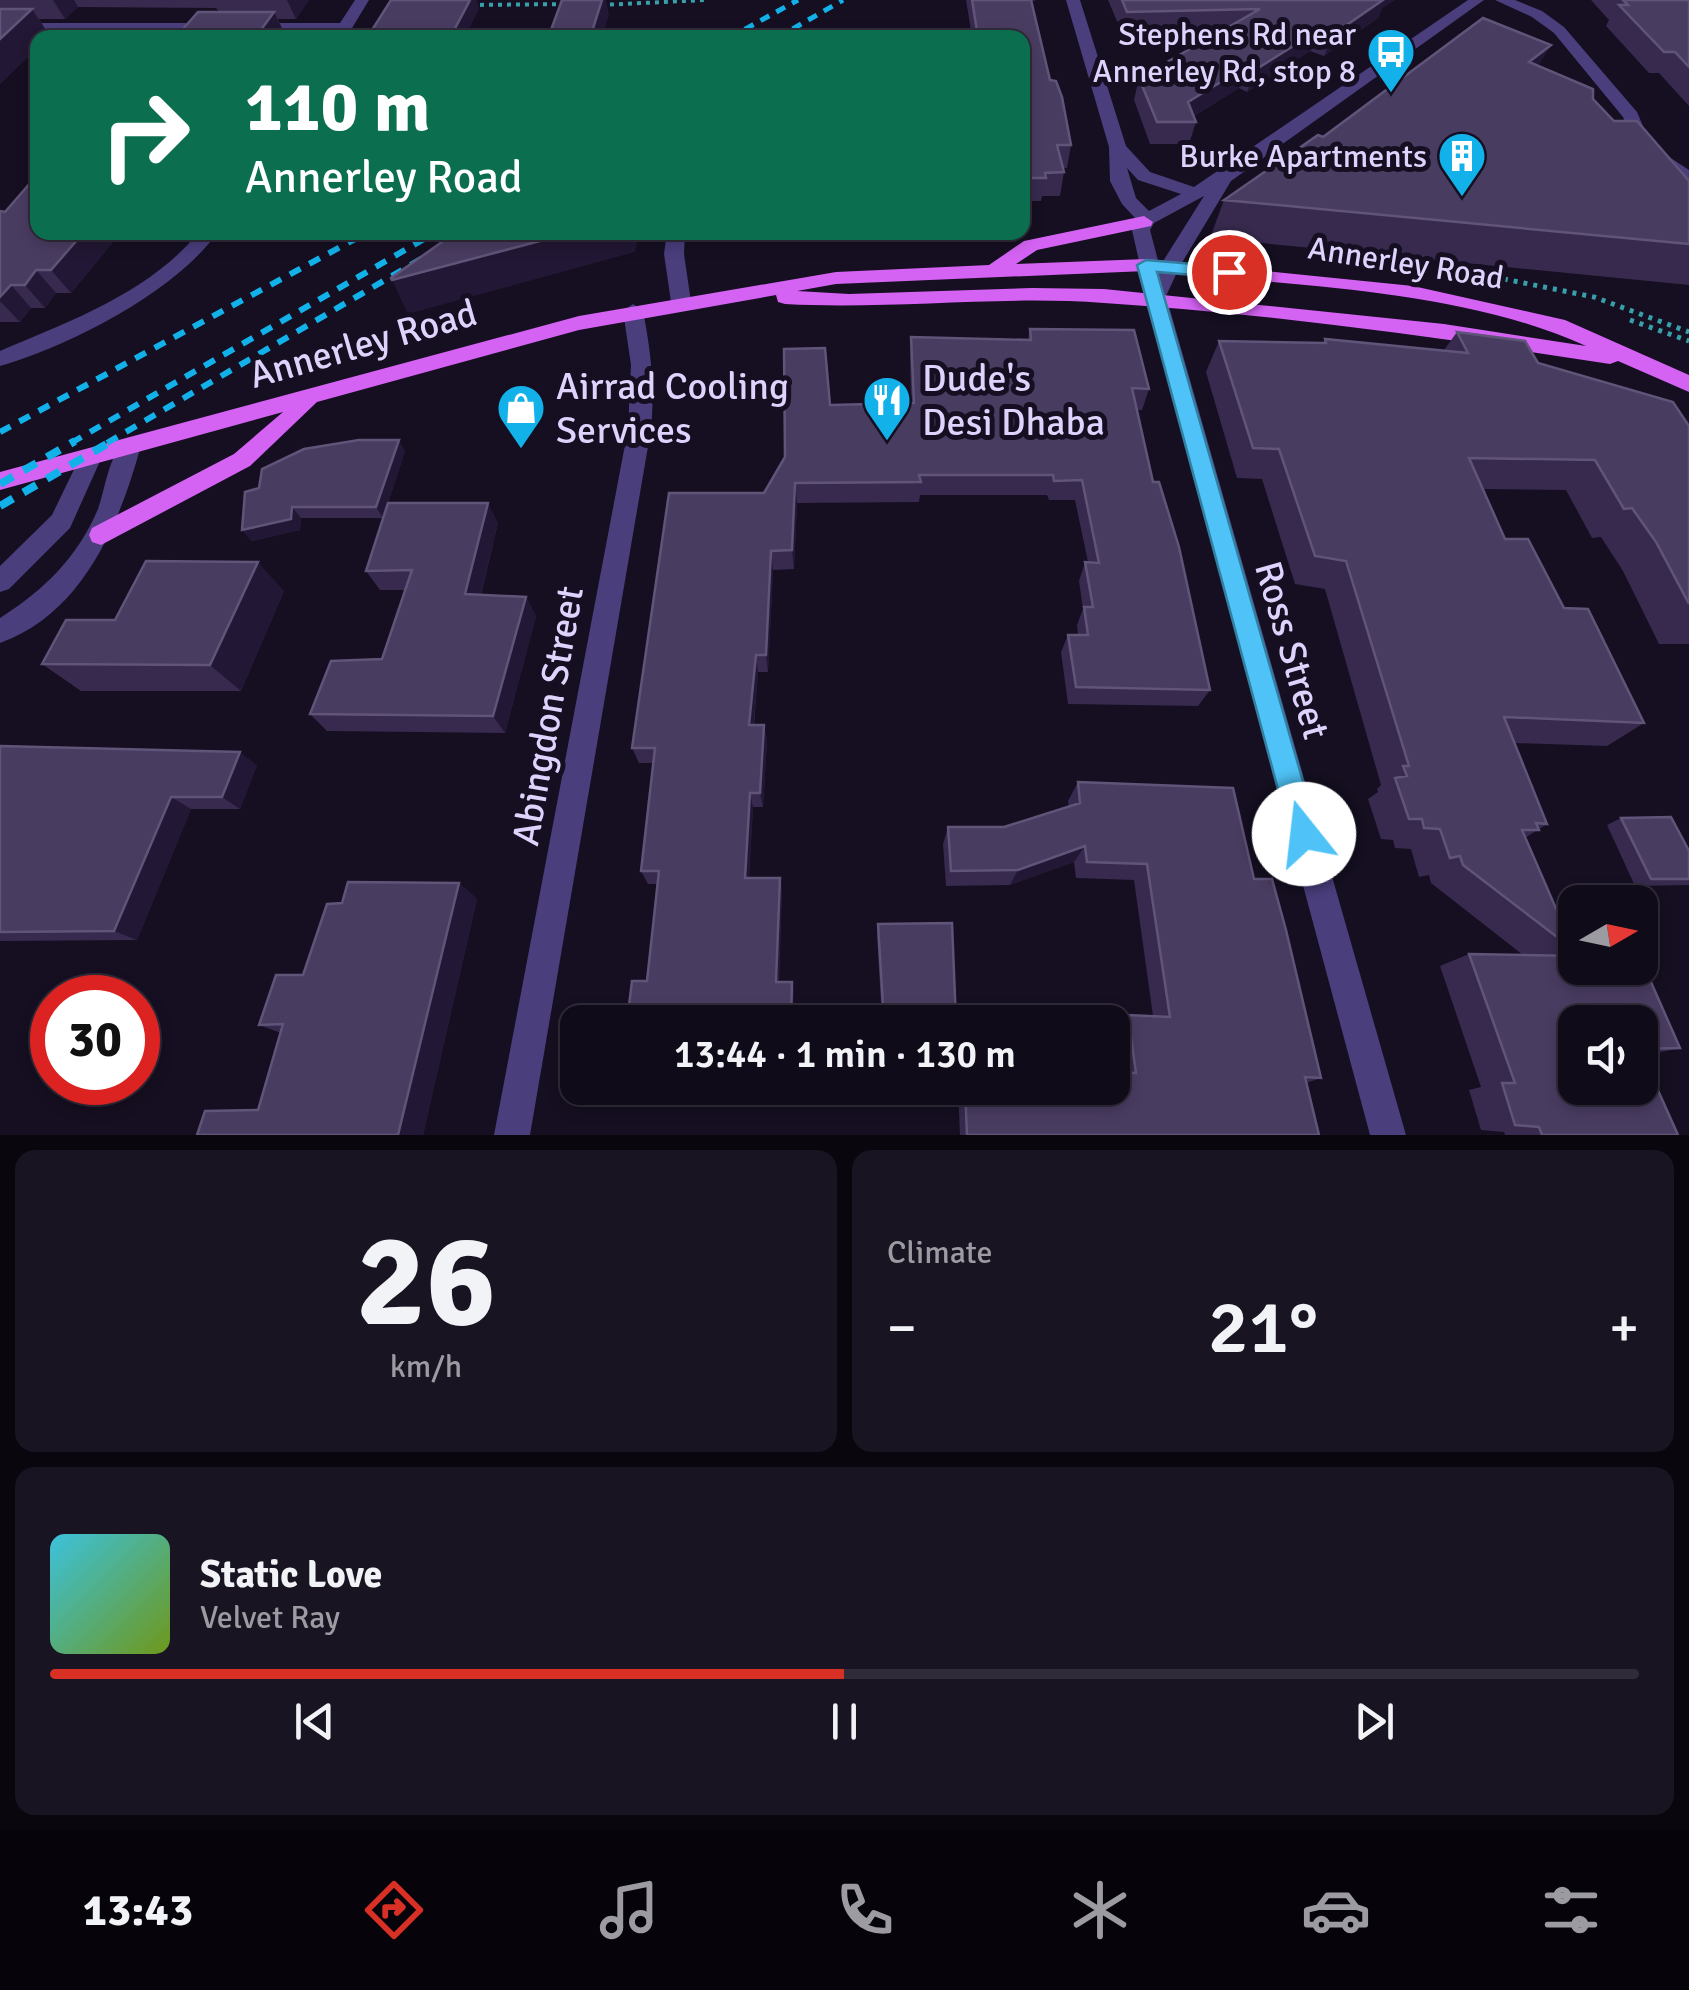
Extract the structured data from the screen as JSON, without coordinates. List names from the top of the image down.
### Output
{
  "streets": {
    "main road": ["Annerley Road"],
    "street": ["Ross Street", "Abingdon Street"]
  },
  "crossings": [
    ["Annerley Road", "Ross Street"],
    ["Annerley Road", "Abingdon Street"]
  ],
  "places": {
    "bus stop": ["Stephens Rd near Annerley Rd, stop 8"],
    "building": ["Burke Apartments"],
    "restaurant": ["Dude's Desi Dhaba"],
    "shop": ["Airrad Cooling Services"]
  },
  "north": "right",
  "page": {
    "turn": ["110 m", "Annerley Road"],
    "limit": "30",
    "trip": "13:44 · 1 min · 130 m",
    "tile": [
      ["26", "km/h"],
      "Climate"
    ],
    "heat": ["−", "21°", "+"],
    "song": ["Static Love", "Velvet Ray"],
    "tabs": "13:43"
  }
}
